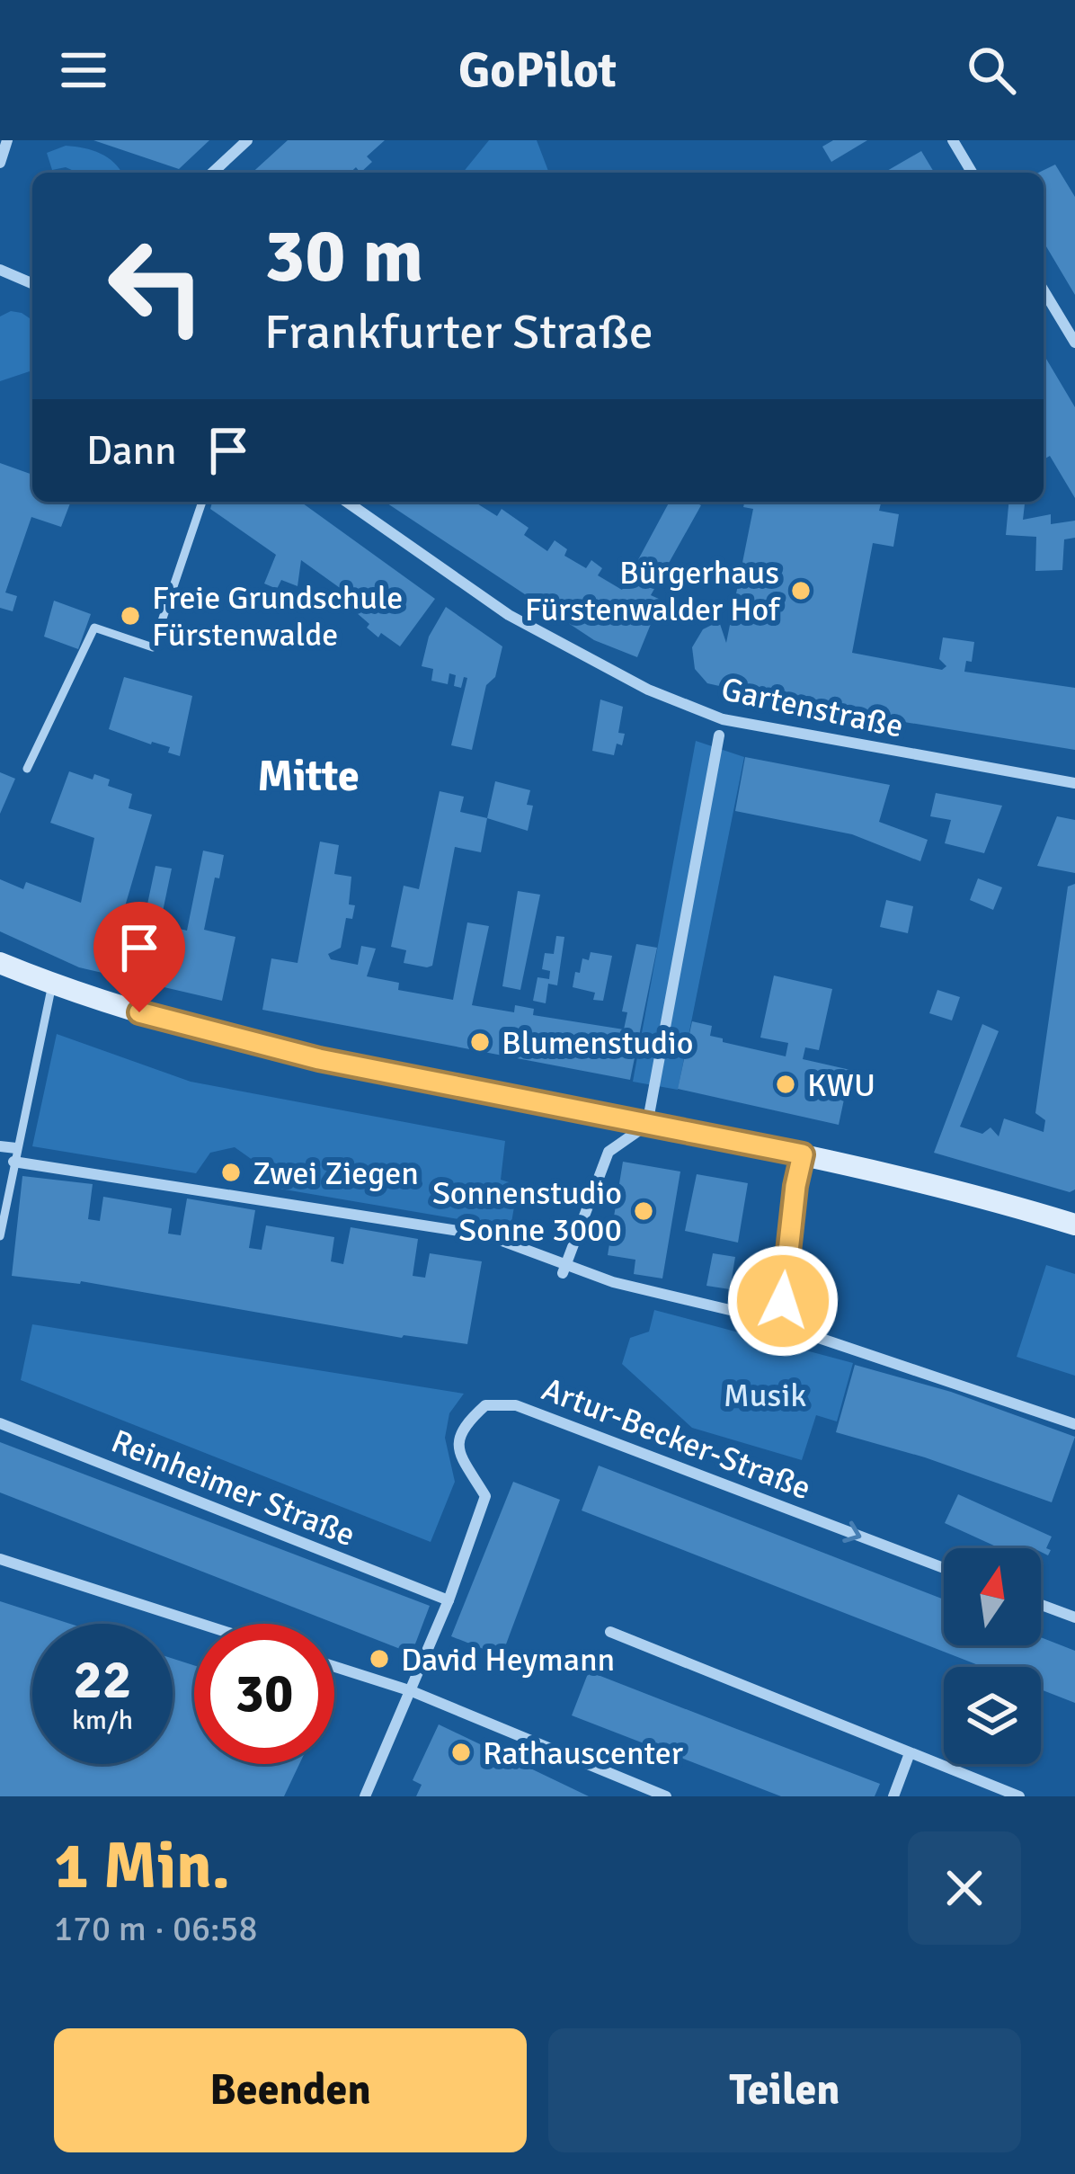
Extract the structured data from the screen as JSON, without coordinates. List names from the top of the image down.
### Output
{
  "streets": {
    "street": ["Gartenstraße", "Artur-Becker-Straße", "Reinheimer Straße"]
  },
  "crossings": [
    ["Artur-Becker-Straße", "Reinheimer Straße"]
  ],
  "districts": ["Mitte"],
  "parks": ["Musik"],
  "places": [
    "Bürgerhaus Fürstenwalder Hof",
    "Freie Grundschule Fürstenwalde",
    "Blumenstudio",
    "KWU",
    "Zwei Ziegen",
    "Sonnenstudio Sonne 3000",
    "David Heymann",
    "Rathauscenter"
  ],
  "north": "top",
  "page": {
    "header": "GoPilot",
    "turn": ["30 m", "Frankfurter Straße"],
    "then": "Dann",
    "speed": "22 km/h",
    "limit": "30",
    "heading": ["1 Min.", "170 m · 06:58"],
    "buttons": ["Beenden", "Teilen"]
  }
}
